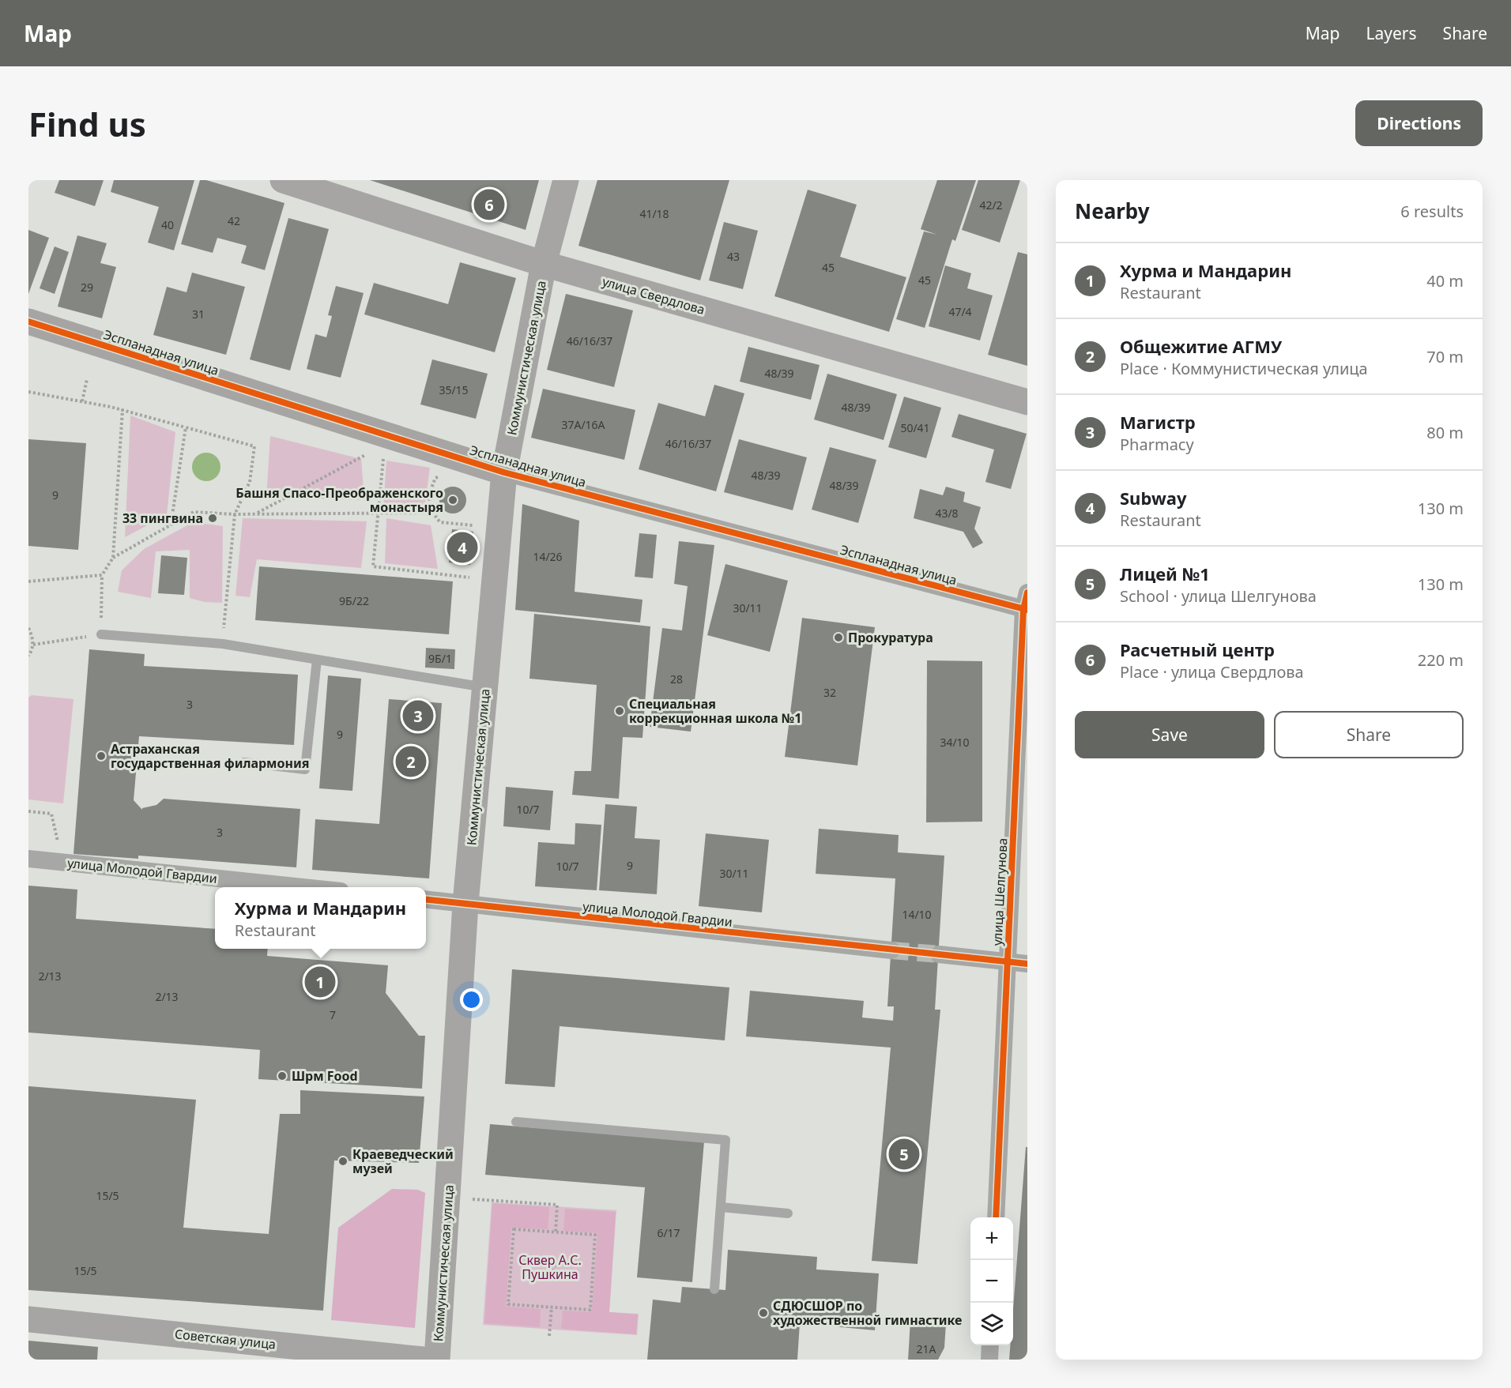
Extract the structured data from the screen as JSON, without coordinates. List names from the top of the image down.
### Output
{
  "streets": {
    "main road": [
      "улица Свердлова",
      "Эспланадная улица",
      "Коммунистическая улица",
      "Советская улица"
    ],
    "street": ["улица Молодой Гвардии", "улица Шелгунова"]
  },
  "crossings": [
    ["улица Свердлова", "Коммунистическая улица"],
    ["Эспланадная улица", "Коммунистическая улица"],
    ["Эспланадная улица", "улица Шелгунова"],
    ["Коммунистическая улица", "улица Молодой Гвардии"]
  ],
  "parks": ["Сквер А.С. Пушкина"],
  "places": [
    "Башня Спасо-Преображенского монастыря",
    "33 пингвина",
    "Прокуратура",
    "Специальная коррекционная школа №1",
    "Астраханская государственная филармония",
    "Шрм Food",
    "Краеведческий музей",
    "СДЮСШОР по художественной гимнастике"
  ],
  "house_numbers": [
    "42/2",
    "41/18",
    "42",
    "40",
    "43",
    "45",
    "45",
    "29",
    "47/4",
    "31",
    "46/16/37",
    "48/39",
    "35/15",
    "48/39",
    "37А/16А",
    "50/41",
    "46/16/37",
    "48/39",
    "48/39",
    "9",
    "43/8",
    "14/26",
    "9Б/22",
    "30/11",
    "9Б/1",
    "28",
    "32",
    "3",
    "9",
    "34/10",
    "10/7",
    "3",
    "9",
    "10/7",
    "30/11",
    "14/10",
    "2/13",
    "2/13",
    "7",
    "15/5",
    "6/17",
    "15/5",
    "21А"
  ],
  "page": {
    "header": "Map",
    "nav": ["Map", "Layers", "Share"],
    "buttons": [
      "Directions",
      ["Save", "Share"]
    ],
    "title": "Find us",
    "heading": ["Nearby", "6 results"],
    "pins": [
      "6",
      "4",
      "3",
      "2",
      "1",
      "5"
    ],
    "list": [
      {
        "mark": "1",
        "name": "Хурма и Мандарин",
        "note": "Restaurant",
        "value": "40 m"
      },
      {
        "mark": "2",
        "name": "Общежитие АГМУ",
        "note": "Place · Коммунистическая улица",
        "value": "70 m"
      },
      {
        "mark": "3",
        "name": "Магистр",
        "note": "Pharmacy",
        "value": "80 m"
      },
      {
        "mark": "4",
        "name": "Subway",
        "note": "Restaurant",
        "value": "130 m"
      },
      {
        "mark": "5",
        "name": "Лицей №1",
        "note": "School · улица Шелгунова",
        "value": "130 m"
      },
      {
        "mark": "6",
        "name": "Расчетный центр",
        "note": "Place · улица Свердлова",
        "value": "220 m"
      }
    ],
    "popup": ["Хурма и Мандарин", "Restaurant"],
    "map_buttons": ["+", "−"]
  }
}
